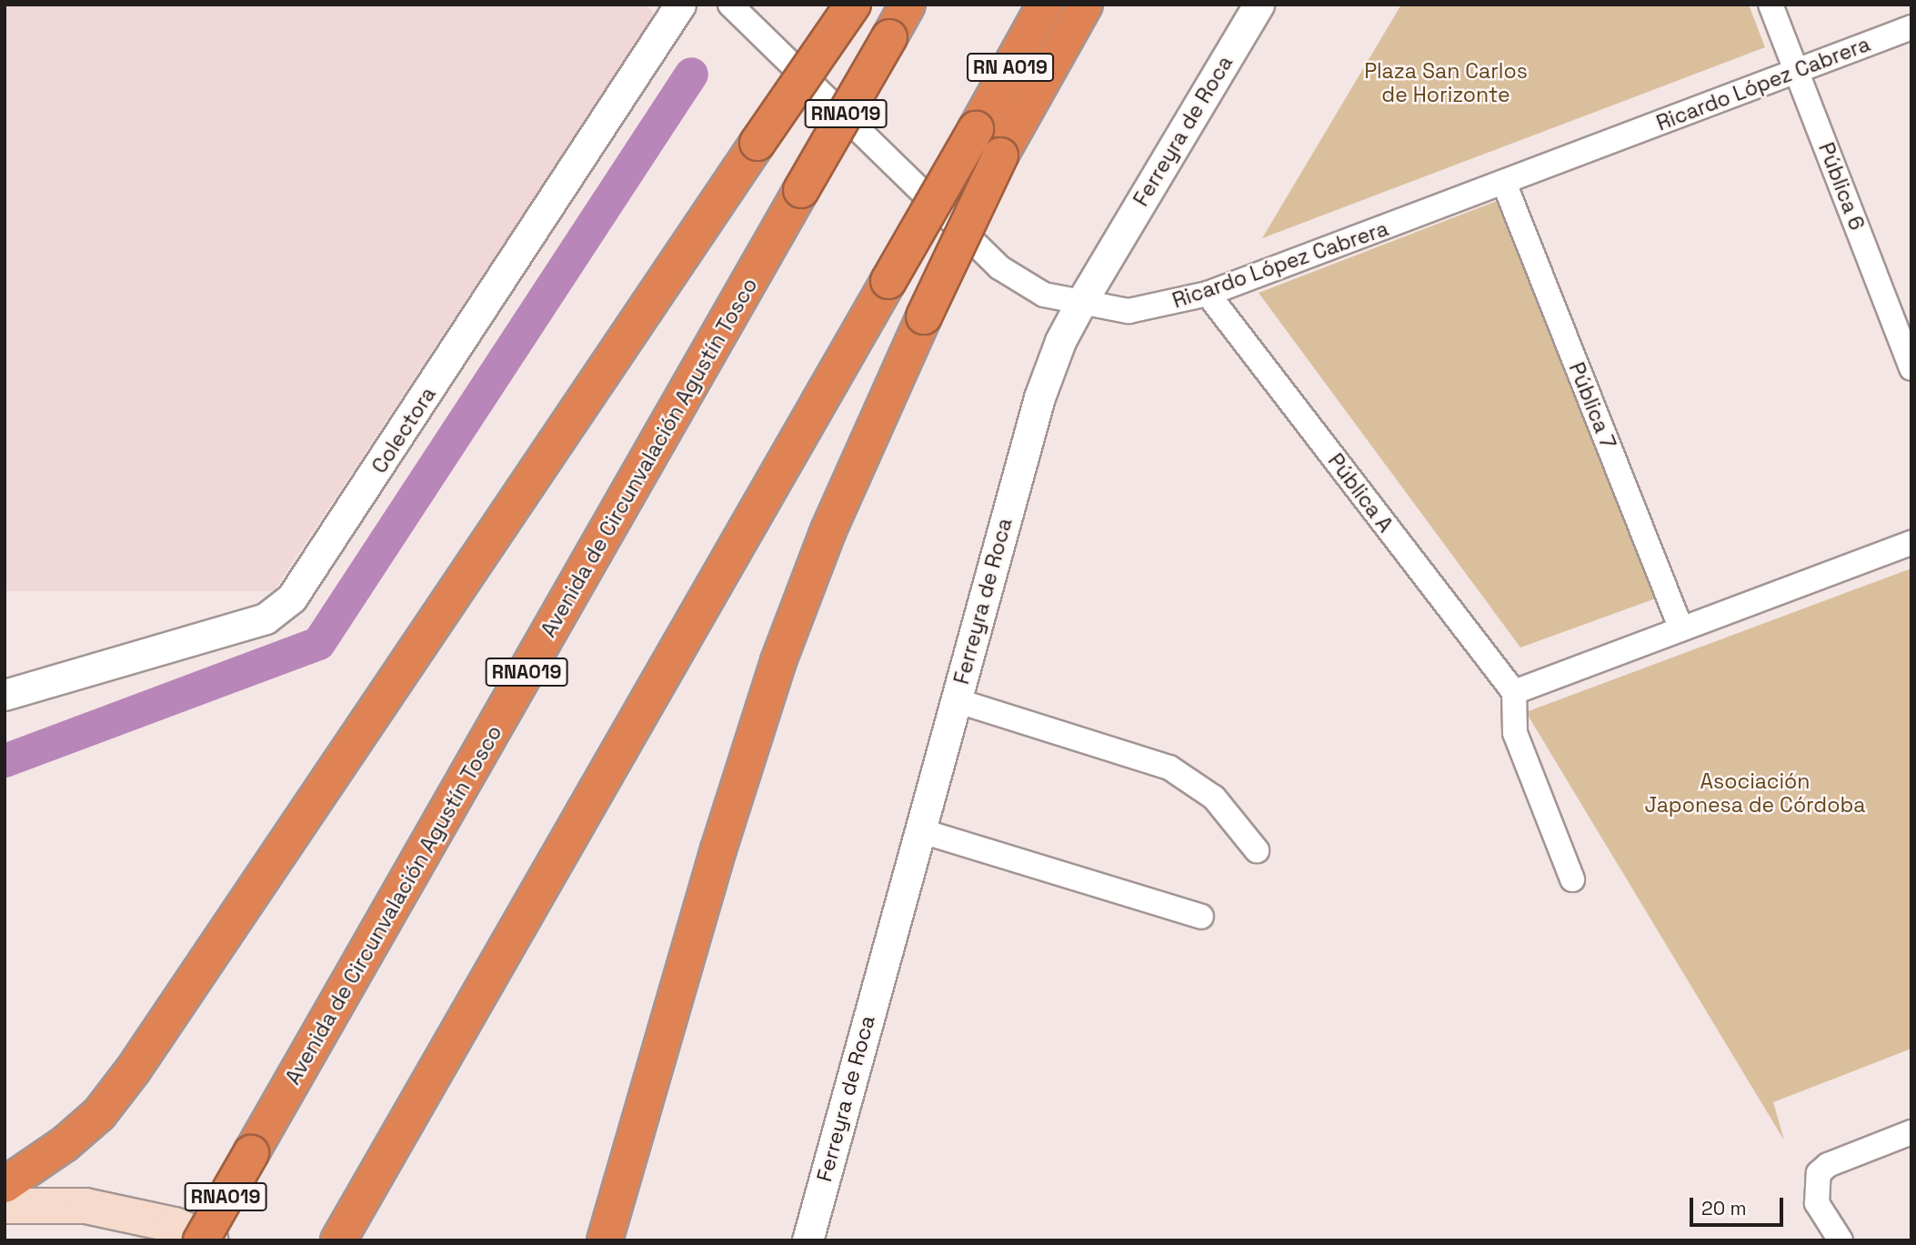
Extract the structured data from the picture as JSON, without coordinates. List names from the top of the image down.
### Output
{
  "streets": {
    "highway": ["RN A019", "RNA019", "Avenida de Circunvalación Agustín Tosco"],
    "street": [
      "Ricardo López Cabrera",
      "Ferreyra de Roca",
      "Pública 6",
      "Pública 7",
      "Colectora",
      "Pública A"
    ]
  },
  "crossings": [
    ["Ricardo López Cabrera", "Ferreyra de Roca"],
    ["Ricardo López Cabrera", "Pública 6"],
    ["Ricardo López Cabrera", "Pública 7"],
    ["Ricardo López Cabrera", "Pública A"]
  ],
  "parks": ["Plaza San Carlos de Horizonte", "Asociación Japonesa de Córdoba"],
  "scale_bar": "20 m"
}
